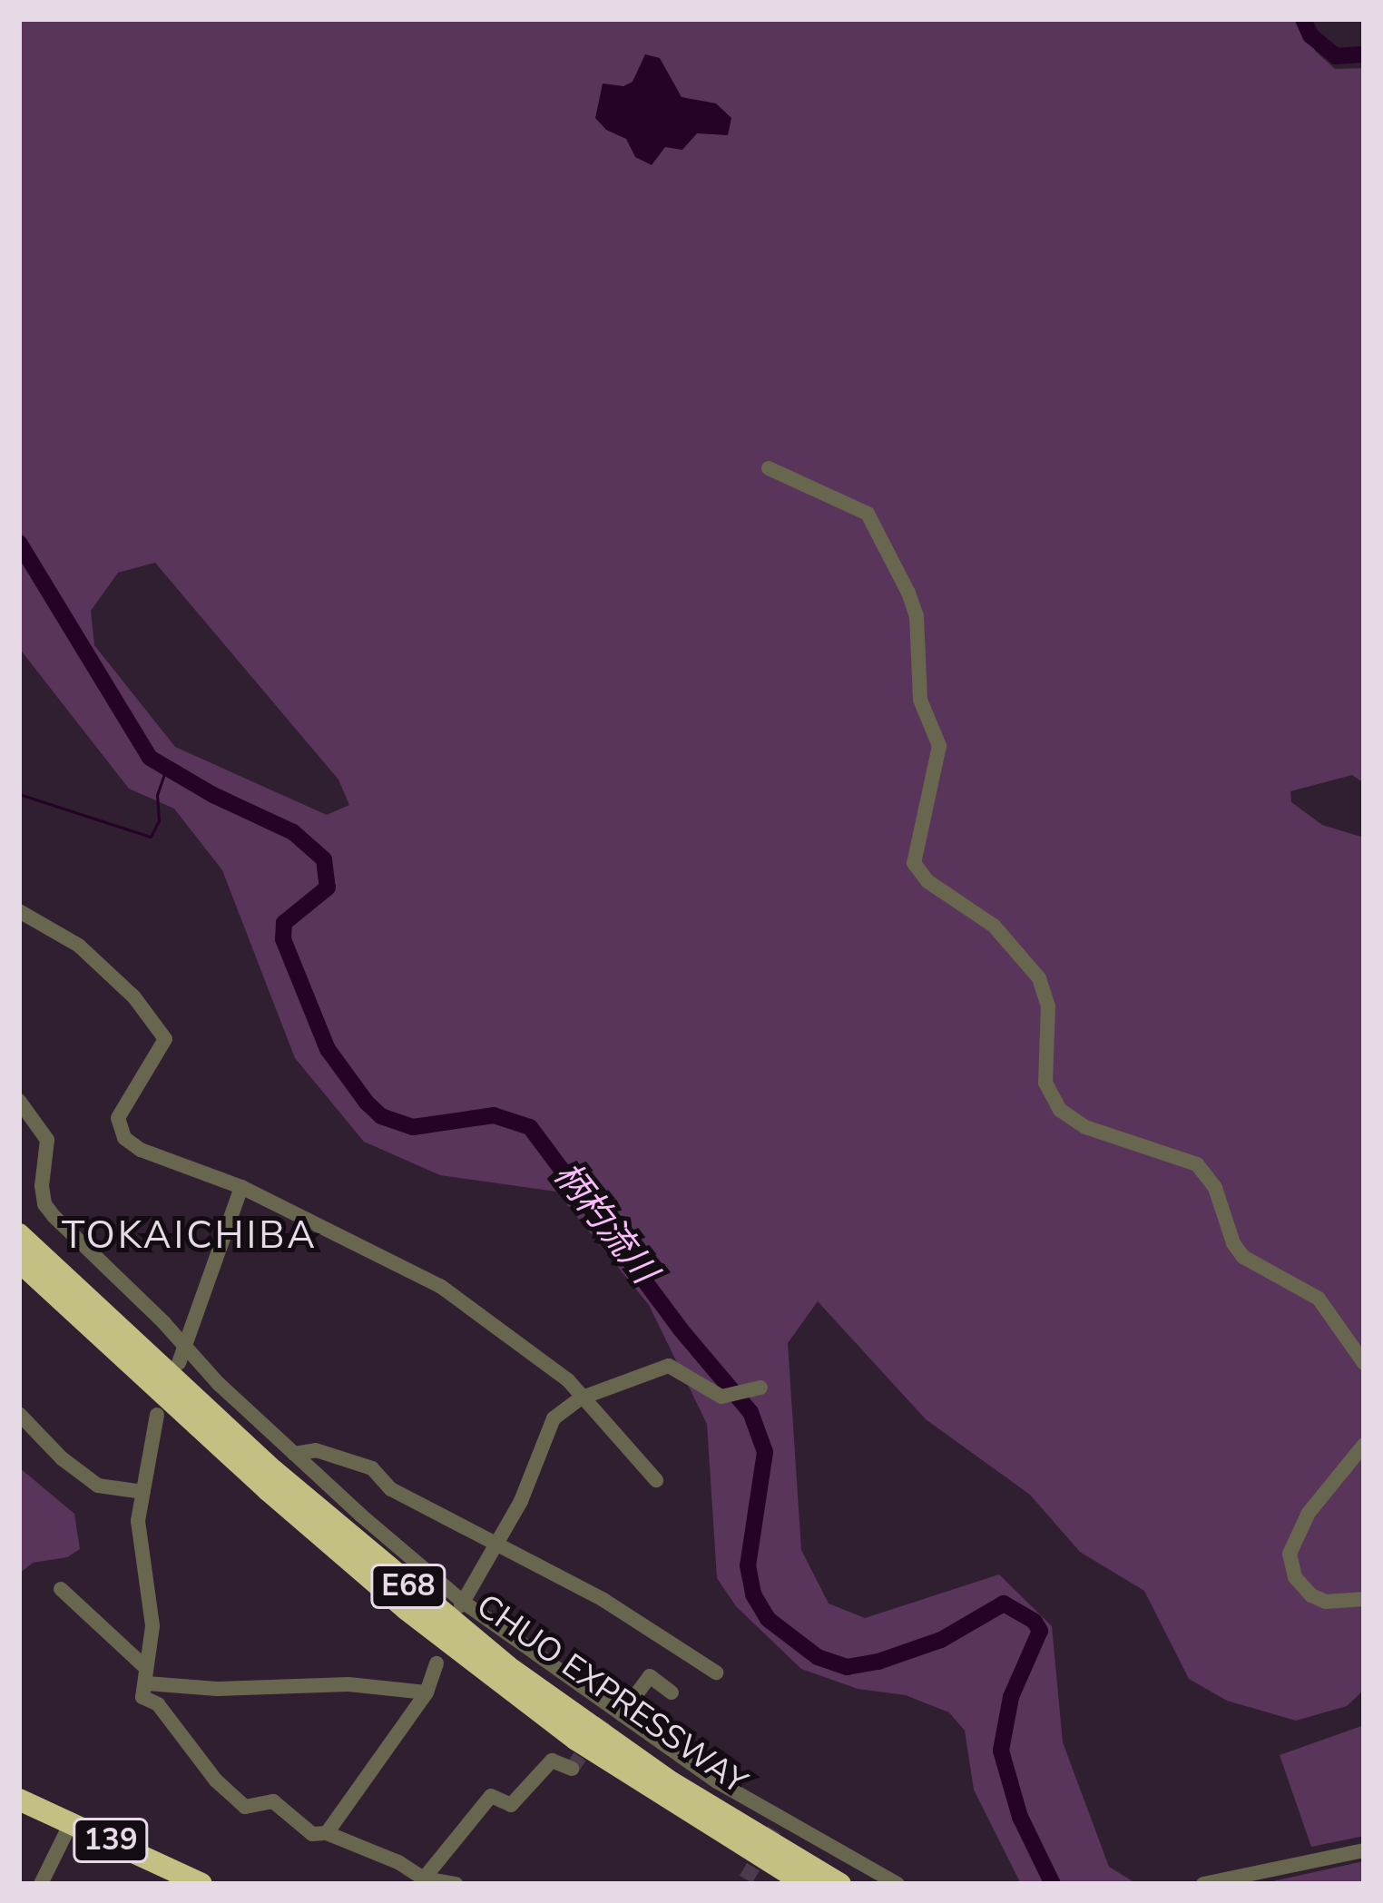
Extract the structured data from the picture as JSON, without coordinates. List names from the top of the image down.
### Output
{
  "streets": {
    "highway": ["E68", "CHUO EXPRESSWAY", "139"]
  },
  "districts": ["TOKAICHIBA"],
  "water": ["柄杓流川"]
}
